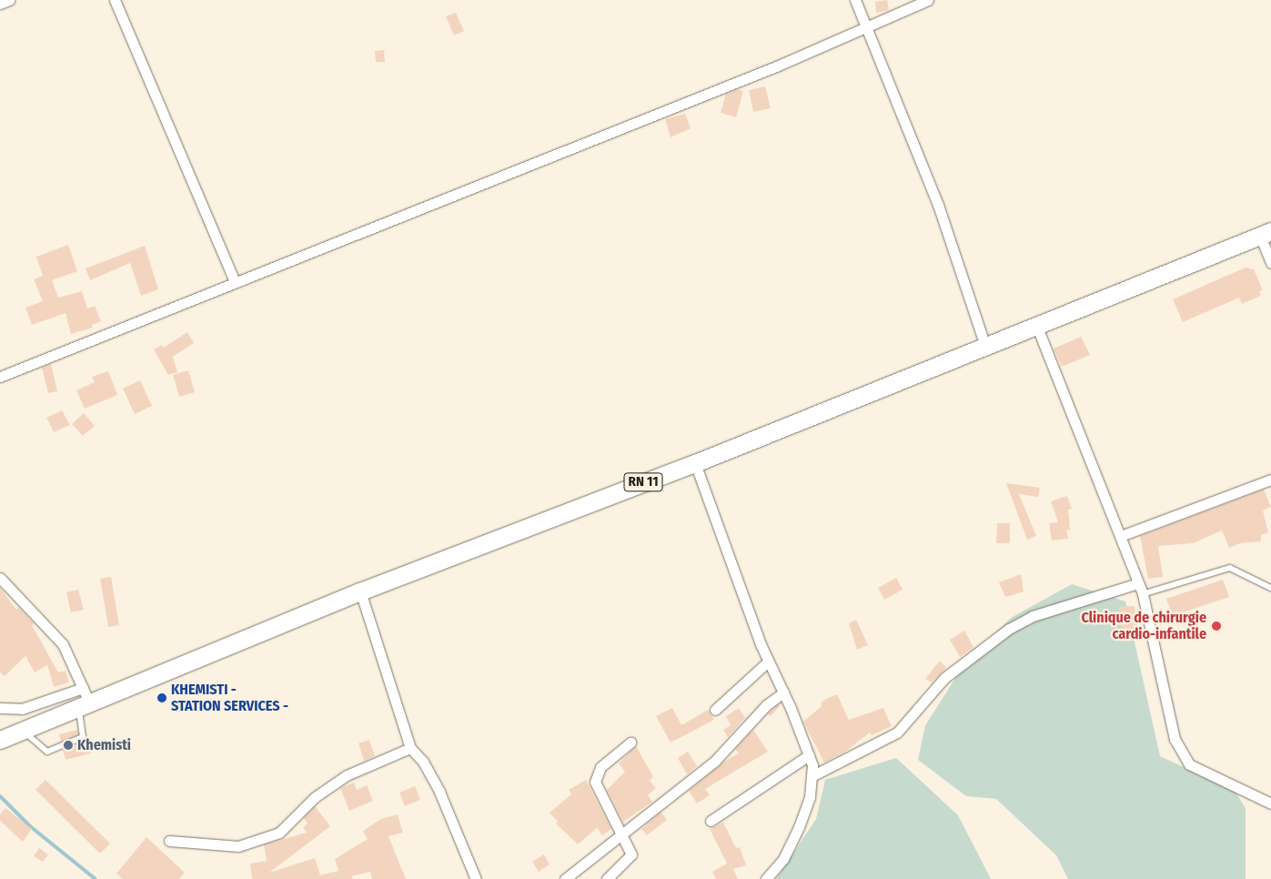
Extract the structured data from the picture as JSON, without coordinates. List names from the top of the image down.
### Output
{
  "streets": {
    "main road": ["RN 11"]
  },
  "places": ["Clinique de chirurgie cardio-infantile", "KHEMISTI - STATION SERVICES -", "Khemisti"]
}
